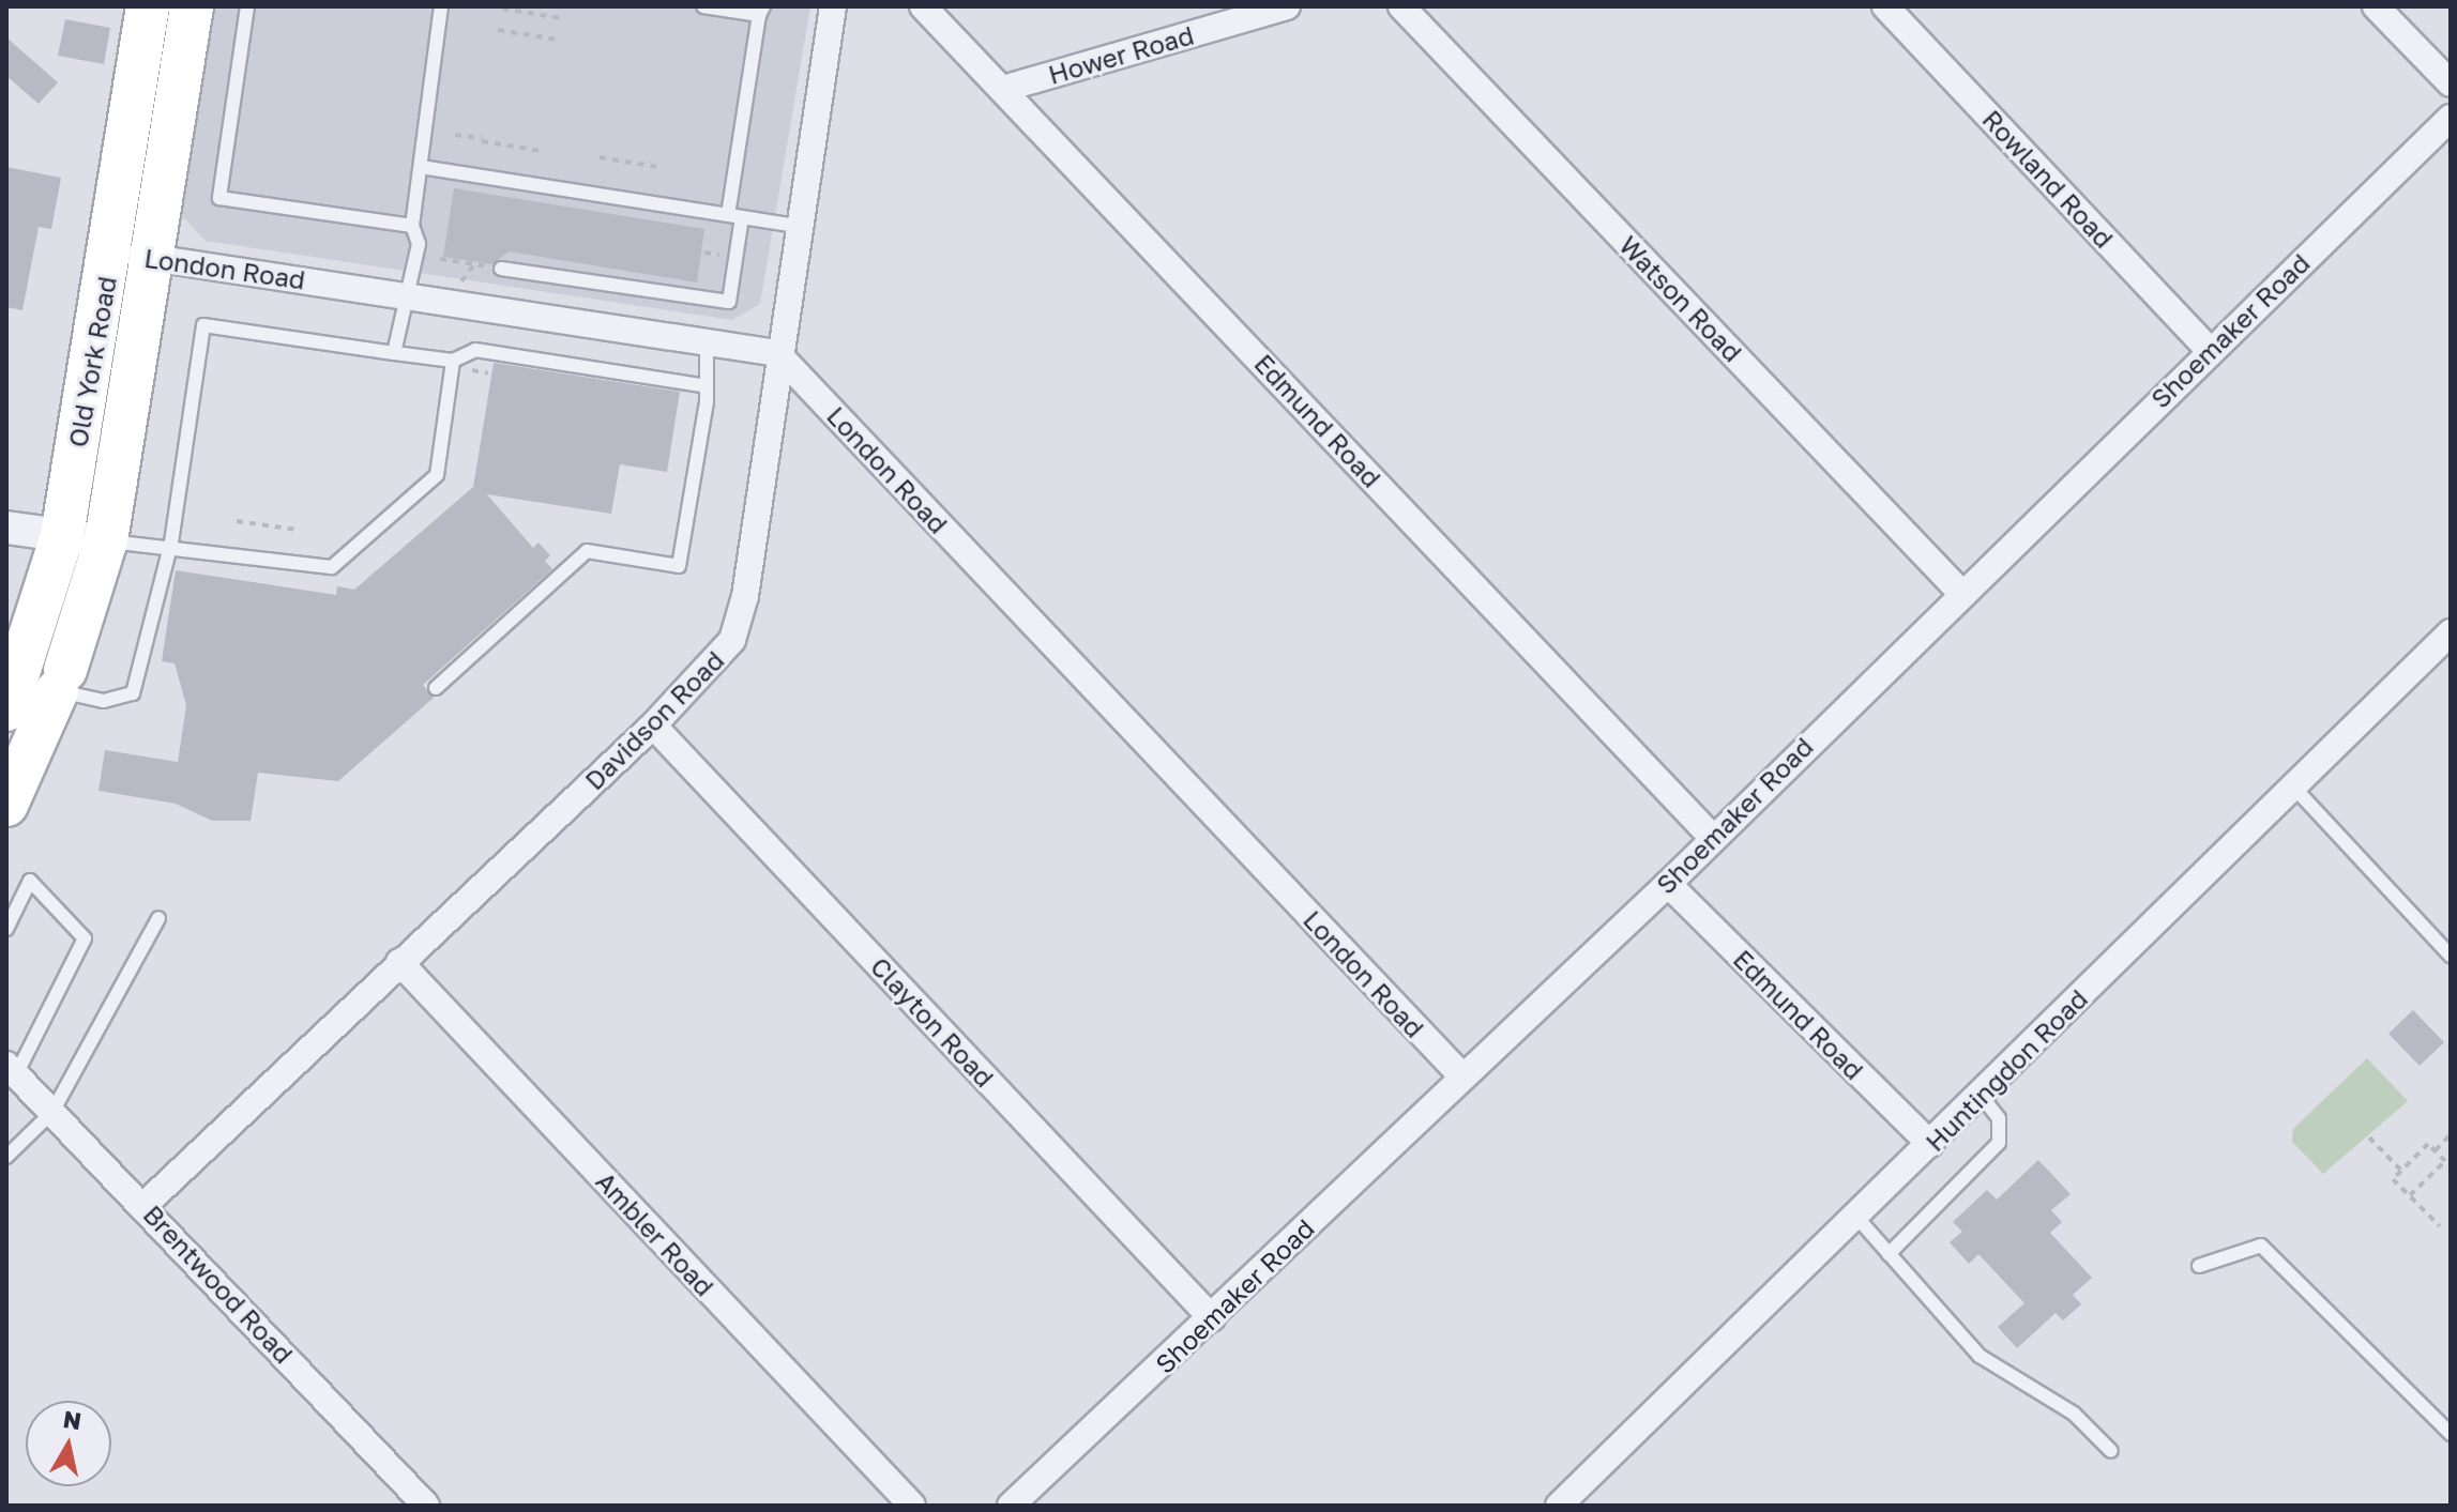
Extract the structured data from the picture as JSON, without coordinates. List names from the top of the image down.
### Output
{
  "streets": {
    "highway": ["Old York Road"],
    "street": [
      "Hower Road",
      "Rowland Road",
      "London Road",
      "Watson Road",
      "Shoemaker Road",
      "Edmund Road",
      "Davidson Road",
      "Clayton Road",
      "Huntingdon Road",
      "Ambler Road",
      "Brentwood Road"
    ]
  },
  "crossings": [
    ["Hower Road", "Edmund Road"],
    ["Rowland Road", "Shoemaker Road"],
    ["London Road", "Shoemaker Road"],
    ["London Road", "Old York Road"],
    ["London Road", "Davidson Road"],
    ["Watson Road", "Shoemaker Road"],
    ["Shoemaker Road", "Edmund Road"],
    ["Shoemaker Road", "Clayton Road"],
    ["Edmund Road", "Huntingdon Road"],
    ["Davidson Road", "Clayton Road"],
    ["Davidson Road", "Ambler Road"],
    ["Davidson Road", "Brentwood Road"]
  ],
  "north": "top"
}
